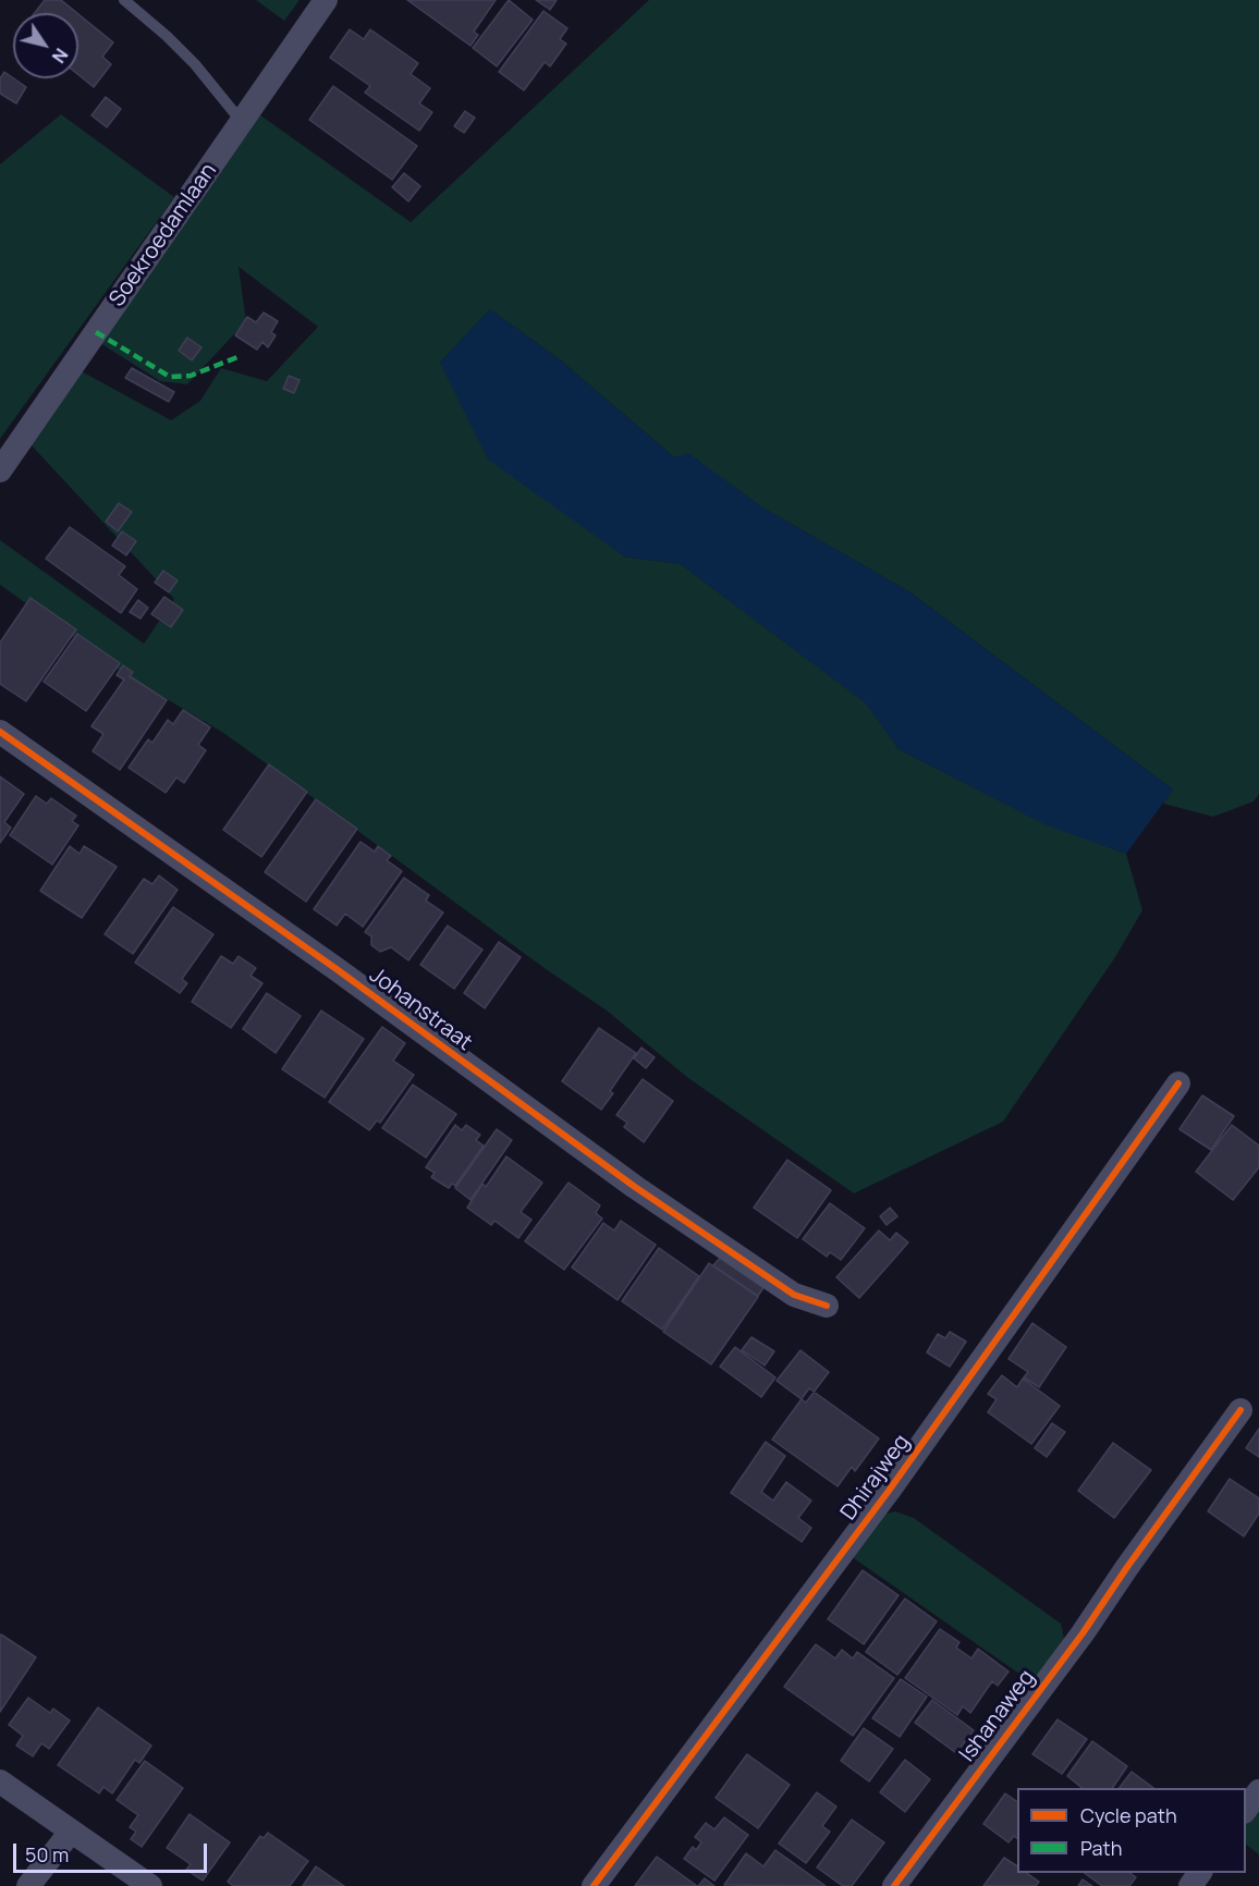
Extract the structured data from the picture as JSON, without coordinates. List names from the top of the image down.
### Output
{
  "streets": {
    "street": [
      "Soekroedamlaan",
      "Johanstraat",
      "Dhirajweg",
      "Ishanaweg"
    ]
  },
  "legend": ["Cycle path", "Path"],
  "scale_bar": "50 m",
  "north": "bottom right"
}
